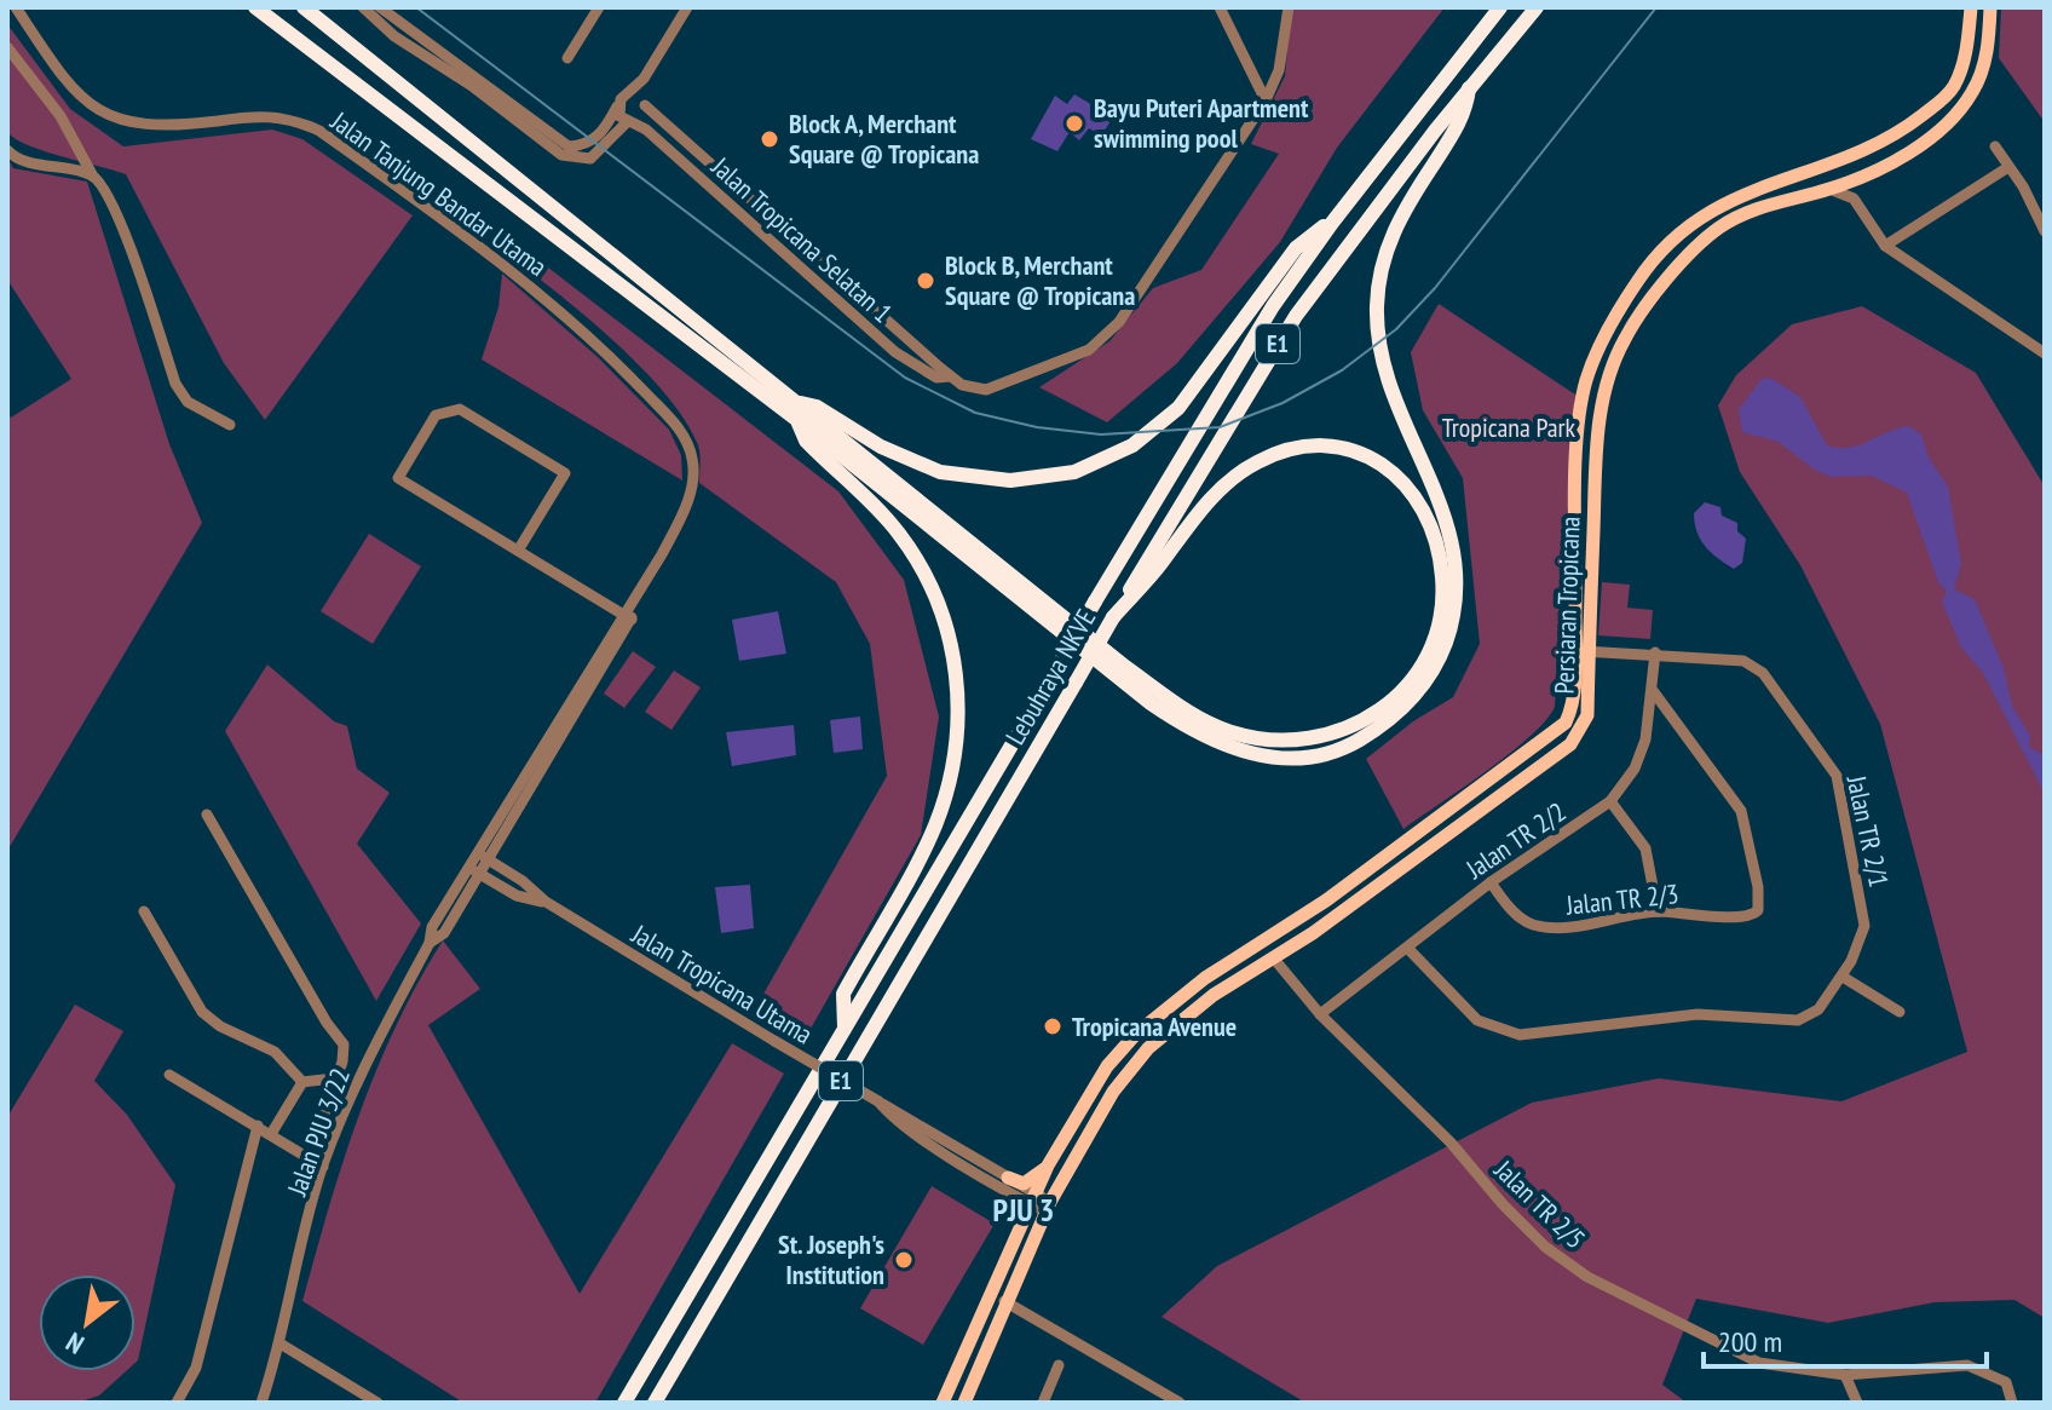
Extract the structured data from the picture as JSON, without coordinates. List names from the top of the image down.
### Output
{
  "streets": {
    "highway": ["E1", "Lebuhraya NKVE"],
    "main road": ["Persiaran Tropicana"],
    "street": [
      "Jalan Tanjung Bandar Utama",
      "Jalan Tropicana Selatan 1",
      "Jalan TR 2/1",
      "Jalan TR 2/2",
      "Jalan TR 2/3",
      "Jalan Tropicana Utama",
      "Jalan PJU 3/22",
      "Jalan TR 2/5"
    ]
  },
  "crossings": [
    ["Jalan Tanjung Bandar Utama", "Jalan PJU 3/22"],
    ["Persiaran Tropicana", "Jalan TR 2/1"],
    ["Persiaran Tropicana", "Jalan Tropicana Utama"],
    ["Persiaran Tropicana", "Jalan TR 2/5"],
    ["Jalan TR 2/1", "Jalan TR 2/2"],
    ["Jalan TR 2/2", "Jalan TR 2/3"],
    ["Jalan TR 2/2", "Jalan TR 2/5"],
    ["Jalan Tropicana Utama", "Jalan PJU 3/22"]
  ],
  "districts": ["PJU 3"],
  "parks": ["Tropicana Park"],
  "places": [
    "Bayu Puteri Apartment swimming pool",
    "Block A, Merchant Square @ Tropicana",
    "Block B, Merchant Square @ Tropicana",
    "Tropicana Avenue",
    "St. Joseph's Institution"
  ],
  "scale_bar": "200 m",
  "north": "bottom left"
}
